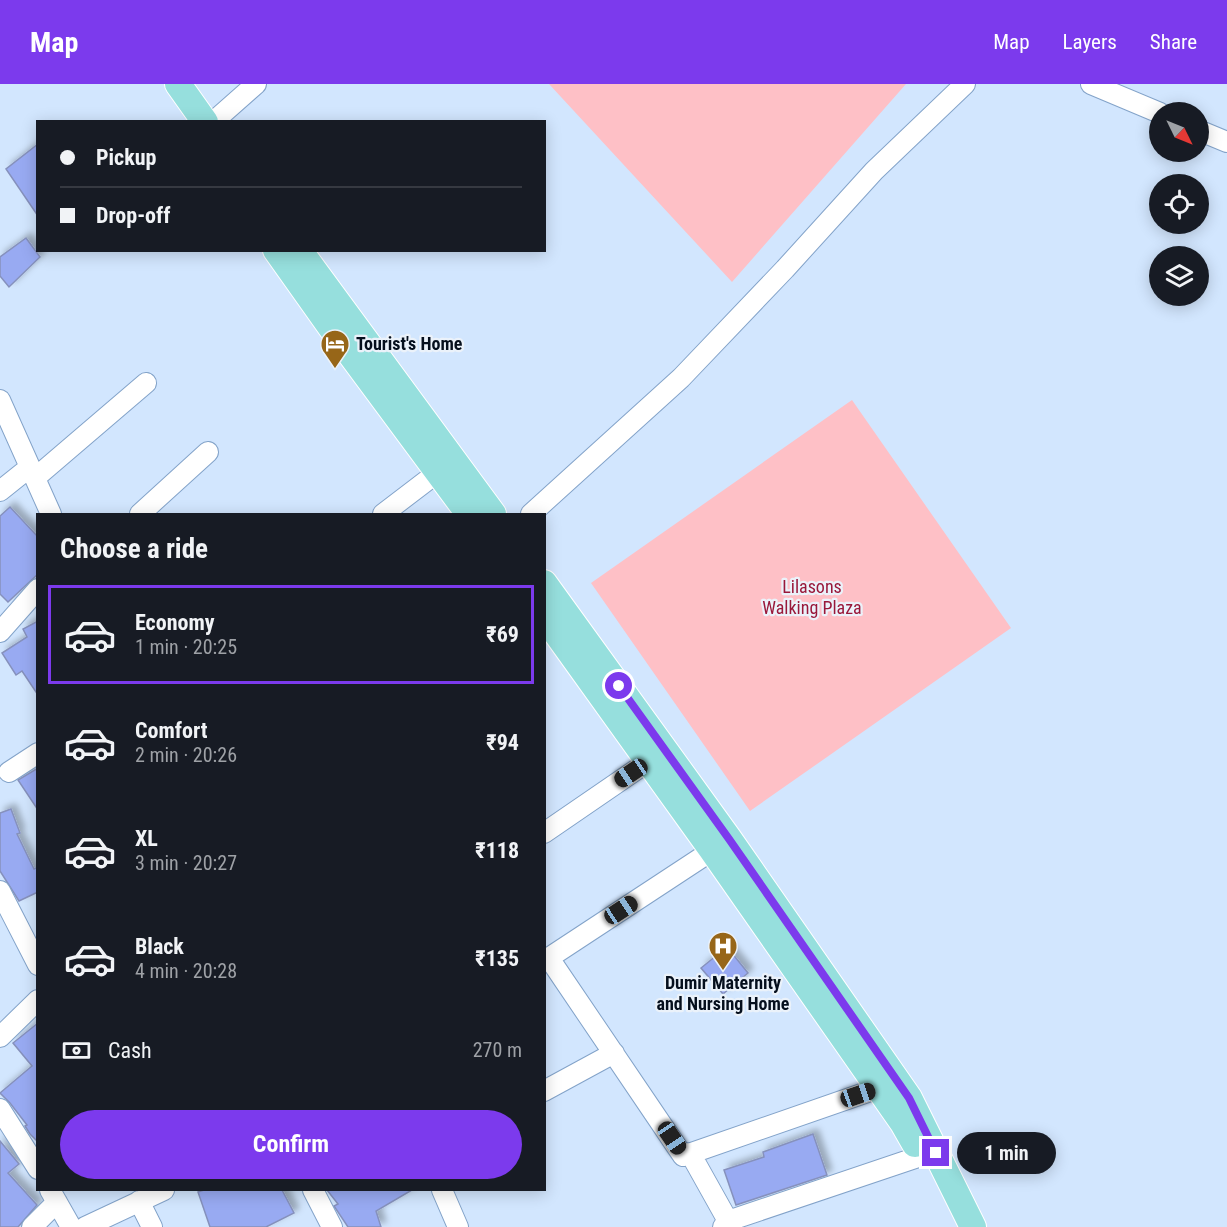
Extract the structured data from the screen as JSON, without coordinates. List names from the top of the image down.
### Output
{
  "parks": ["Lilasons Walking Plaza"],
  "places": {
    "hotel": ["Tourist's Home"],
    "hospital": ["Dumir Maternity and Nursing Home"]
  },
  "north": "bottom right",
  "page": {
    "header": "Map",
    "nav": ["Map", "Layers", "Share"],
    "banner": ["Pickup", "Drop-off"],
    "heading": "Choose a ride",
    "list": [
      {
        "name": "Economy",
        "note": "1 min · 20:25",
        "value": "₹69"
      },
      {
        "name": "Comfort",
        "note": "2 min · 20:26",
        "value": "₹94"
      },
      {
        "name": "XL",
        "note": "3 min · 20:27",
        "value": "₹118"
      },
      {
        "name": "Black",
        "note": "4 min · 20:28",
        "value": "₹135"
      }
    ],
    "pay": ["Cash", "270 m"],
    "buttons": "Confirm",
    "bubble": "1 min"
  }
}
